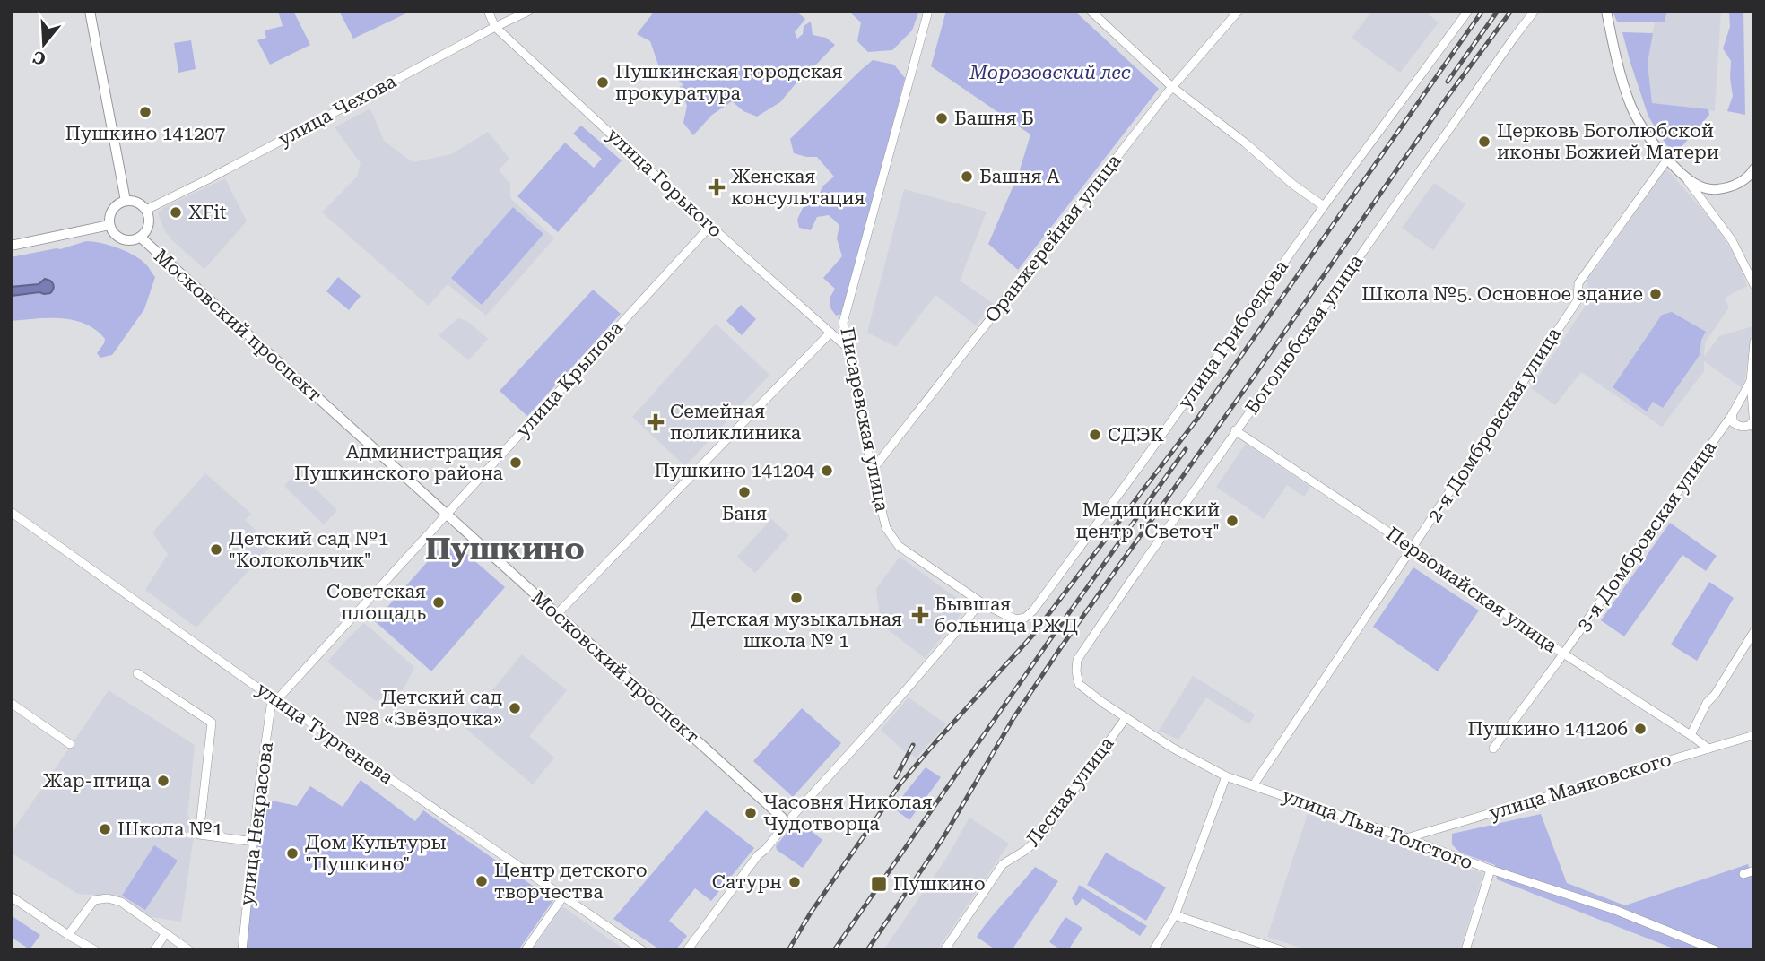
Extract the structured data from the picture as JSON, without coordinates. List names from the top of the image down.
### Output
{
  "streets": {
    "main road": ["Московский проспект"],
    "street": [
      "улица Чехова",
      "улица Горького",
      "Оранжерейная улица",
      "улица Грибоедова",
      "Боголюбская улица",
      "улица Крылова",
      "Писаревская улица",
      "2-я Домбровская улица",
      "3-я Домбровская улица",
      "Первомайская улица",
      "улица Тургенева",
      "улица Маяковского",
      "Лесная улица",
      "улица Некрасова",
      "улица Льва Толстого"
    ]
  },
  "crossings": [
    ["улица Чехова", "улица Горького"],
    ["улица Чехова", "Московский проспект"],
    ["улица Горького", "улица Крылова"],
    ["улица Горького", "Писаревская улица"],
    ["Оранжерейная улица", "Писаревская улица"],
    ["Московский проспект", "улица Крылова"],
    ["улица Грибоедова", "Писаревская улица"],
    ["Боголюбская улица", "Первомайская улица"],
    ["Боголюбская улица", "улица Льва Толстого"],
    ["улица Крылова", "улица Тургенева"],
    ["улица Крылова", "улица Некрасова"],
    ["2-я Домбровская улица", "Первомайская улица"],
    ["2-я Домбровская улица", "улица Льва Толстого"],
    ["3-я Домбровская улица", "Первомайская улица"],
    ["Первомайская улица", "улица Маяковского"],
    ["улица Тургенева", "улица Некрасова"],
    ["улица Маяковского", "улица Льва Толстого"],
    ["Лесная улица", "улица Льва Толстого"]
  ],
  "districts": ["Пушкино"],
  "parks": ["Морозовский лес"],
  "places": {
    "other": [
      "Пушкинская городская прокуратура",
      "Пушкино 141207",
      "Башня Б",
      "Церковь Боголюбской иконы Божией Матери",
      "Башня А",
      "XFit",
      "Школа №5. Основное здание",
      "СДЭК",
      "Администрация Пушкинского района",
      "Пушкино 141204",
      "Баня",
      "Медицинский центр \"Светоч\"",
      "Детский сад №1 \"Колокольчик\"",
      "Детская музыкальная школа № 1",
      "Советская площадь",
      "Детский сад №8 «Звёздочка»",
      "Пушкино 141206",
      "Жар-птица",
      "Часовня Николая Чудотворца",
      "Школа №1",
      "Дом Культуры \"Пушкино\"",
      "Центр детского творчества",
      "Сатурн"
    ],
    "health": ["Женская консультация", "Семейная поликлиника", "Бывшая больница РЖД"],
    "transit": ["Пушкино"]
  },
  "north": "bottom"
}
